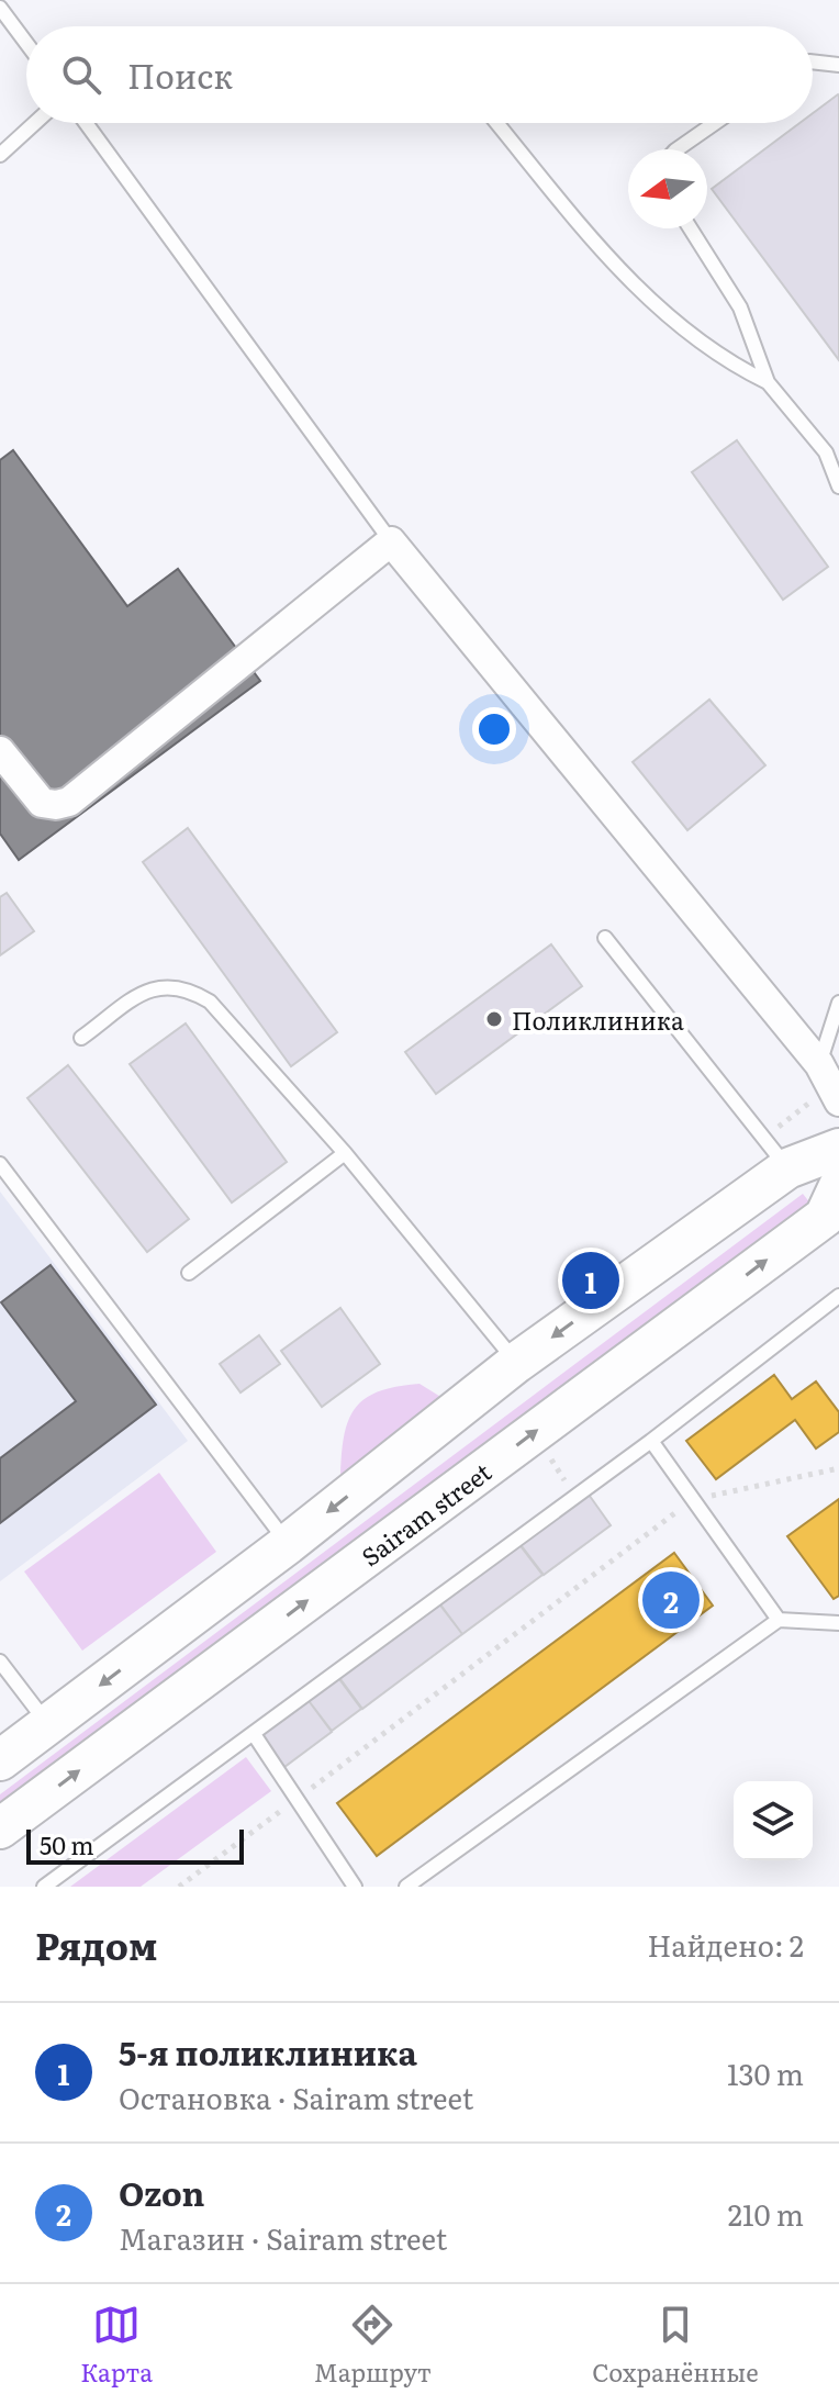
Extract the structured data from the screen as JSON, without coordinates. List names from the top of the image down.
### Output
{
  "streets": {
    "main road": ["Sairam street"]
  },
  "places": ["Поликлиника"],
  "scale_bar": "50 m",
  "north": "left",
  "page": {
    "search": "Поиск",
    "pins": ["1", "2"],
    "scale": "50 m",
    "heading": ["Рядом", "Найдено: 2"],
    "list": [
      {
        "mark": "1",
        "name": "5-я поликлиника",
        "note": "Остановка · Sairam street",
        "value": "130 m"
      },
      {
        "mark": "2",
        "name": "Ozon",
        "note": "Магазин · Sairam street",
        "value": "210 m"
      }
    ],
    "nav": ["Карта", "Маршрут", "Сохранённые"]
  }
}
